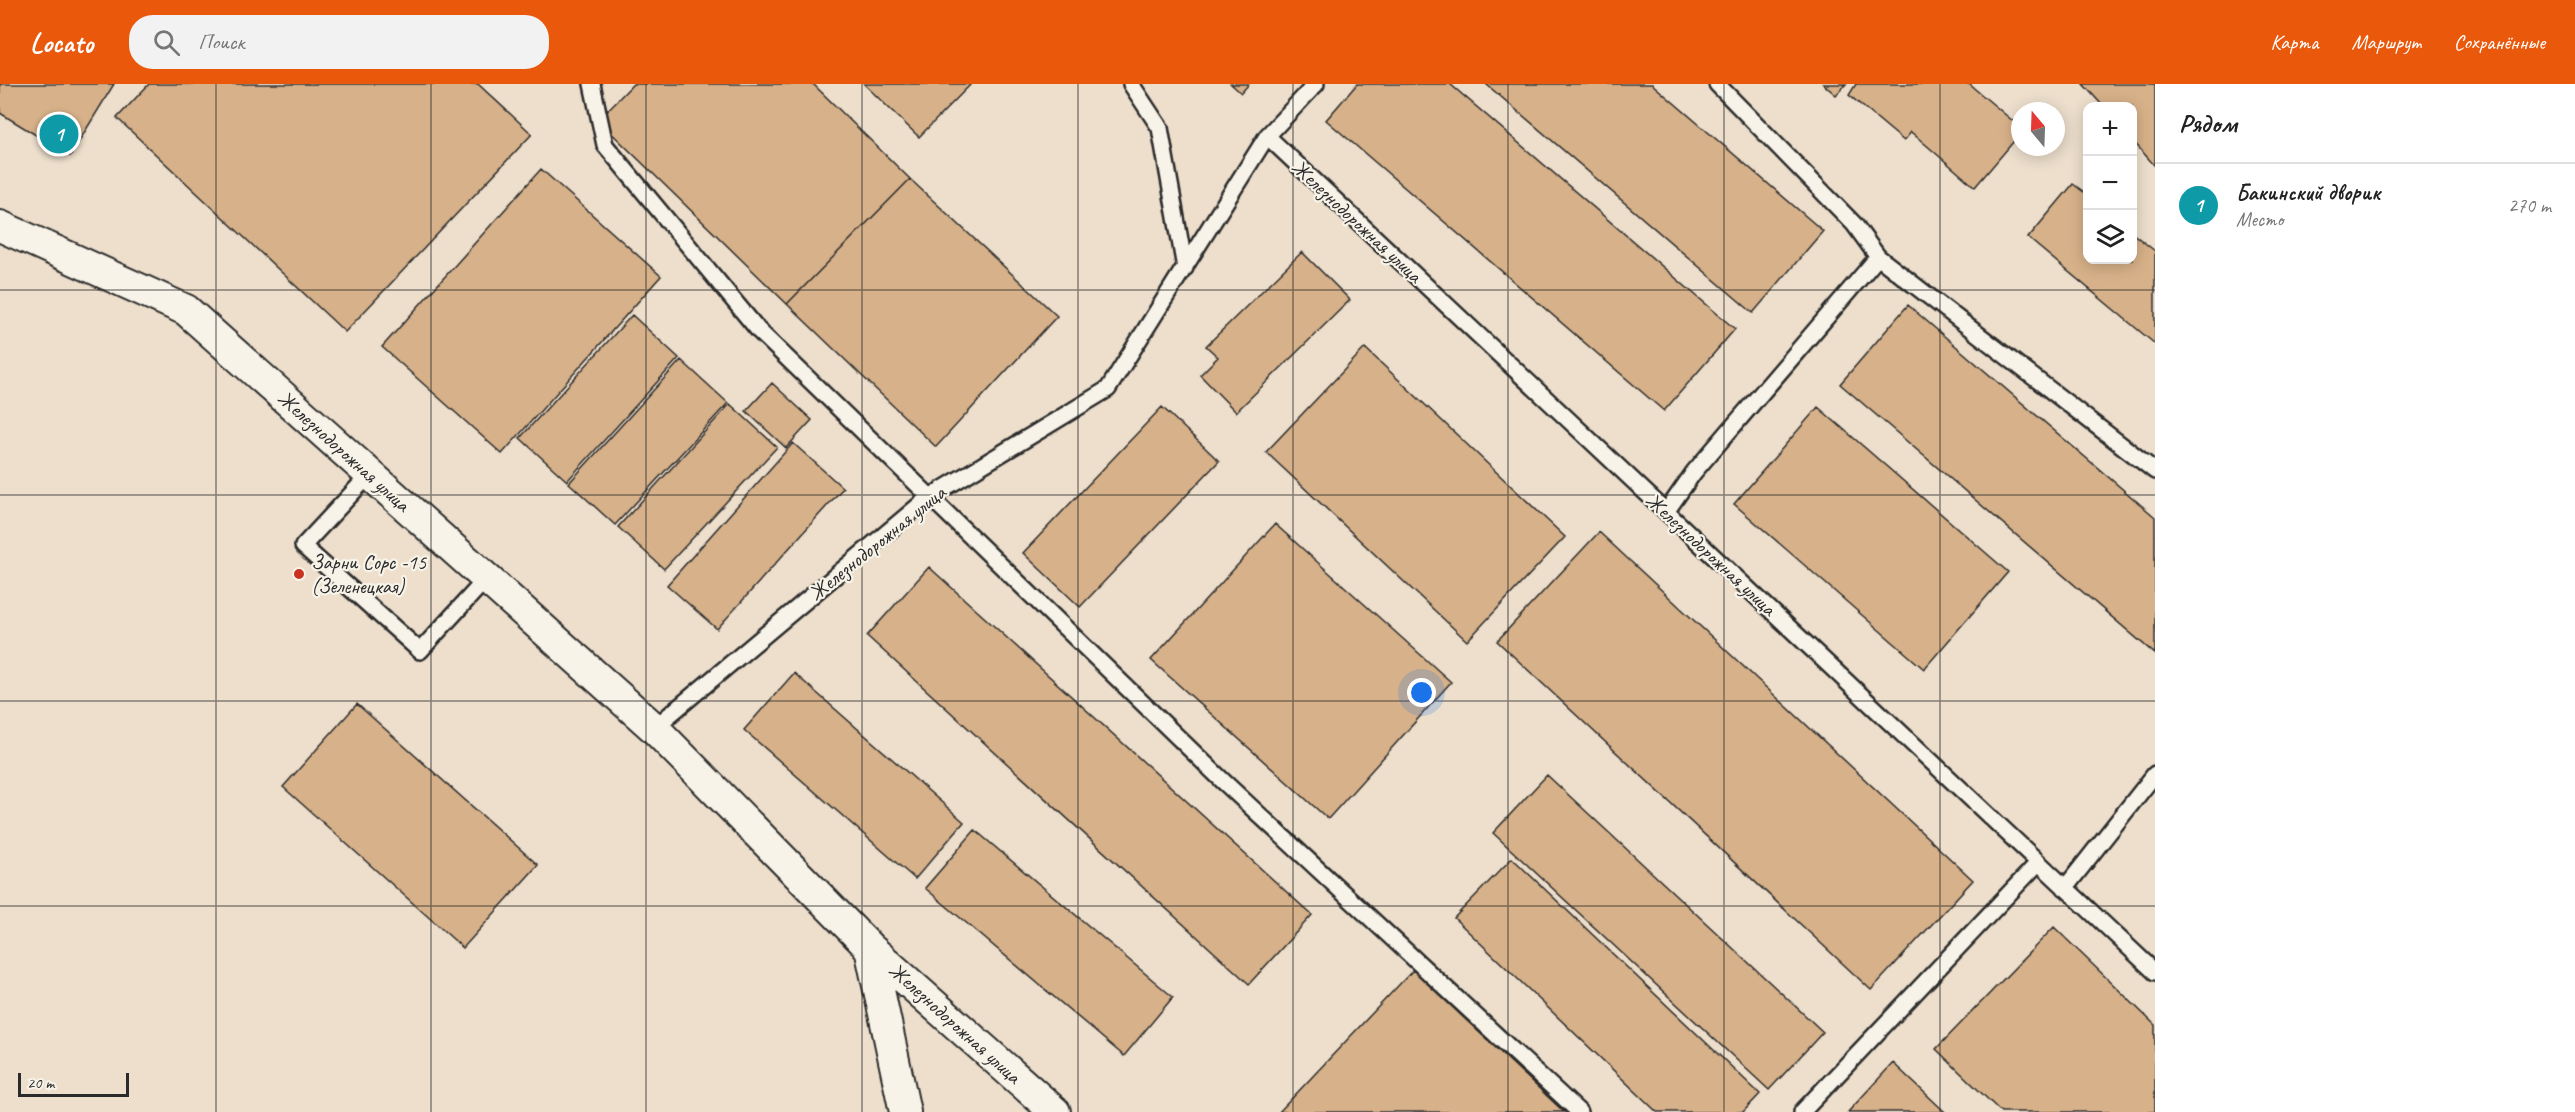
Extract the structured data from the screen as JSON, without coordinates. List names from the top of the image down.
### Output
{
  "streets": {
    "street": ["Железнодорожная улица"]
  },
  "places": ["Зарни Сорс -15 (Зеленецкая)"],
  "scale_bar": "20 m",
  "north": "top",
  "page": {
    "header": "Locato",
    "search": "Поиск",
    "nav": ["Карта", "Маршрут", "Сохранённые"],
    "heading": "Рядом",
    "map_buttons": ["+", "−"],
    "pins": "1",
    "list": [
      {
        "mark": "1",
        "name": "Бакинский дворик",
        "note": "Место",
        "value": "270 m"
      }
    ],
    "scale": "20 m"
  }
}
